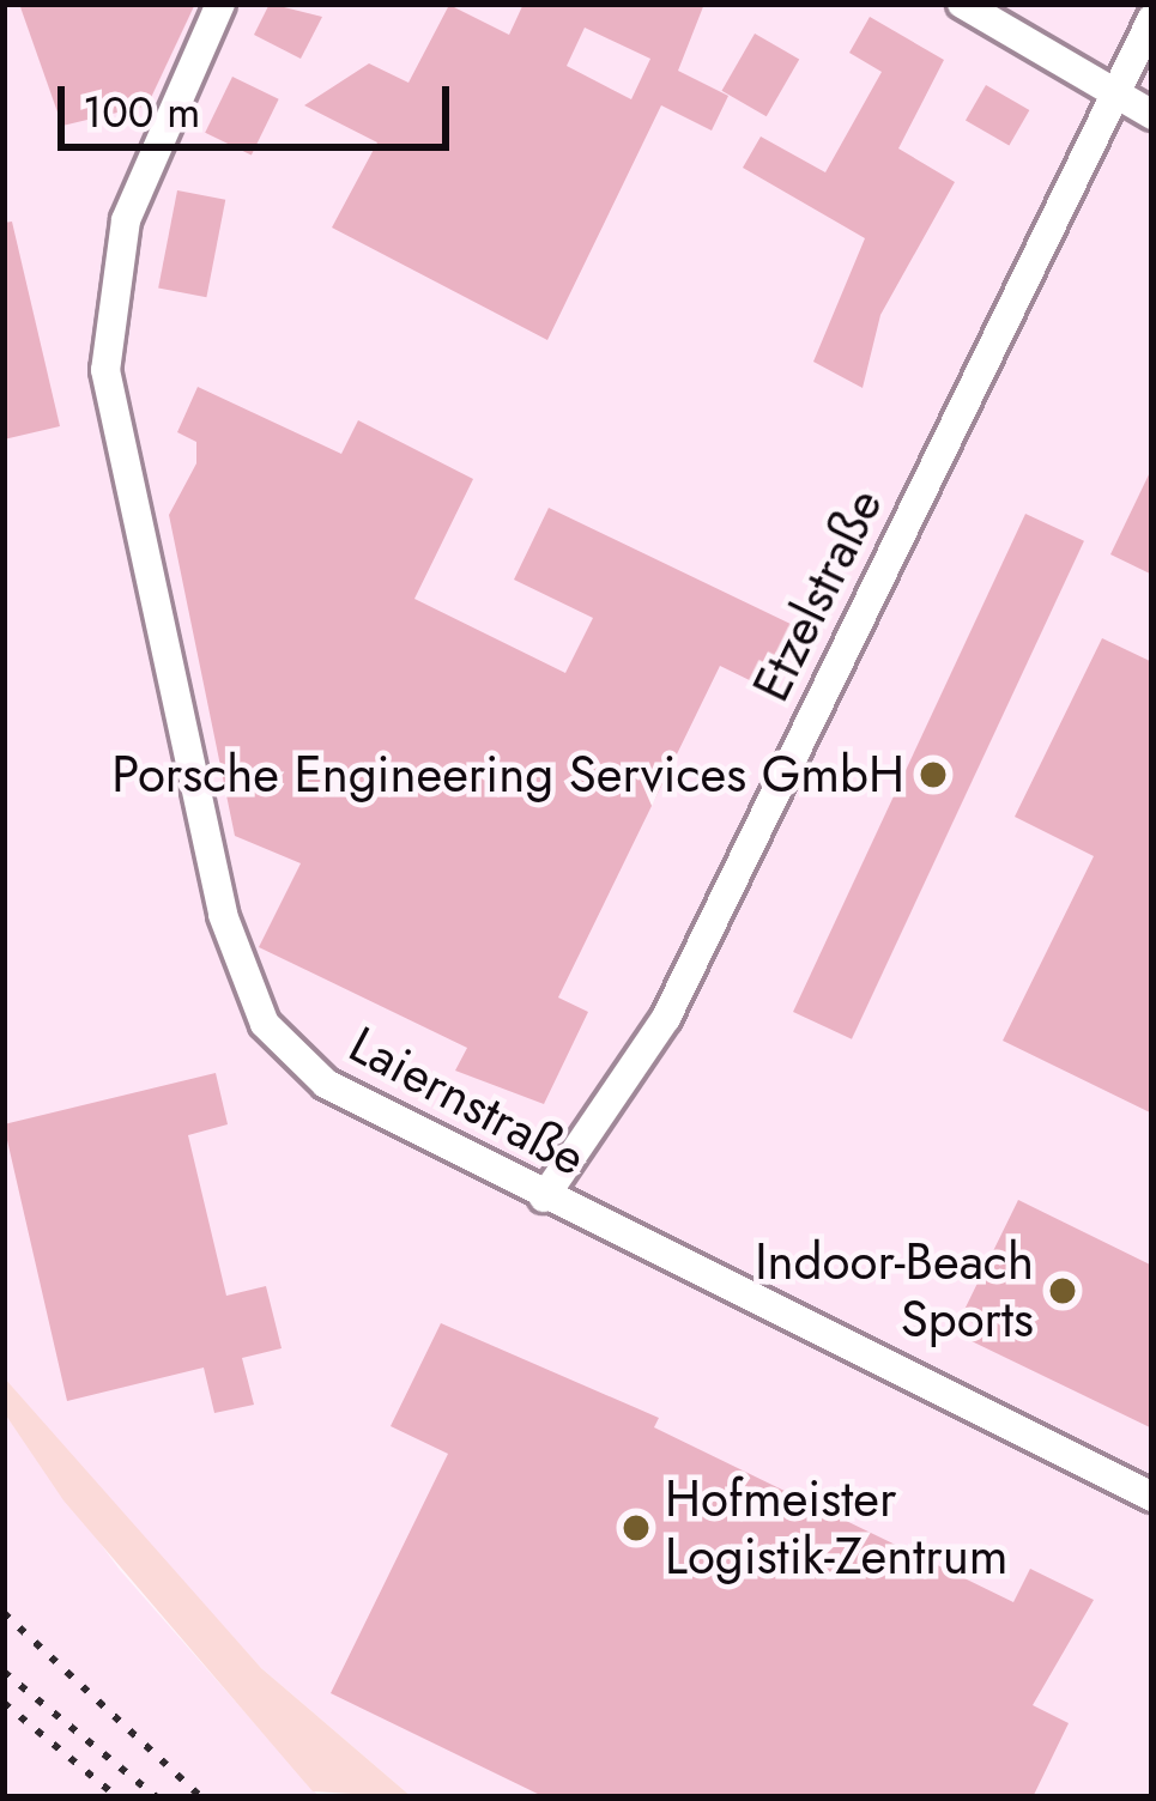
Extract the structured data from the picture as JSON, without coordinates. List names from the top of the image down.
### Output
{
  "streets": {
    "street": ["Etzelstraße", "Laiernstraße"]
  },
  "crossings": [
    ["Etzelstraße", "Laiernstraße"]
  ],
  "places": ["Porsche Engineering Services GmbH", "Indoor-Beach Sports", "Hofmeister Logistik-Zentrum"],
  "scale_bar": "100 m"
}
